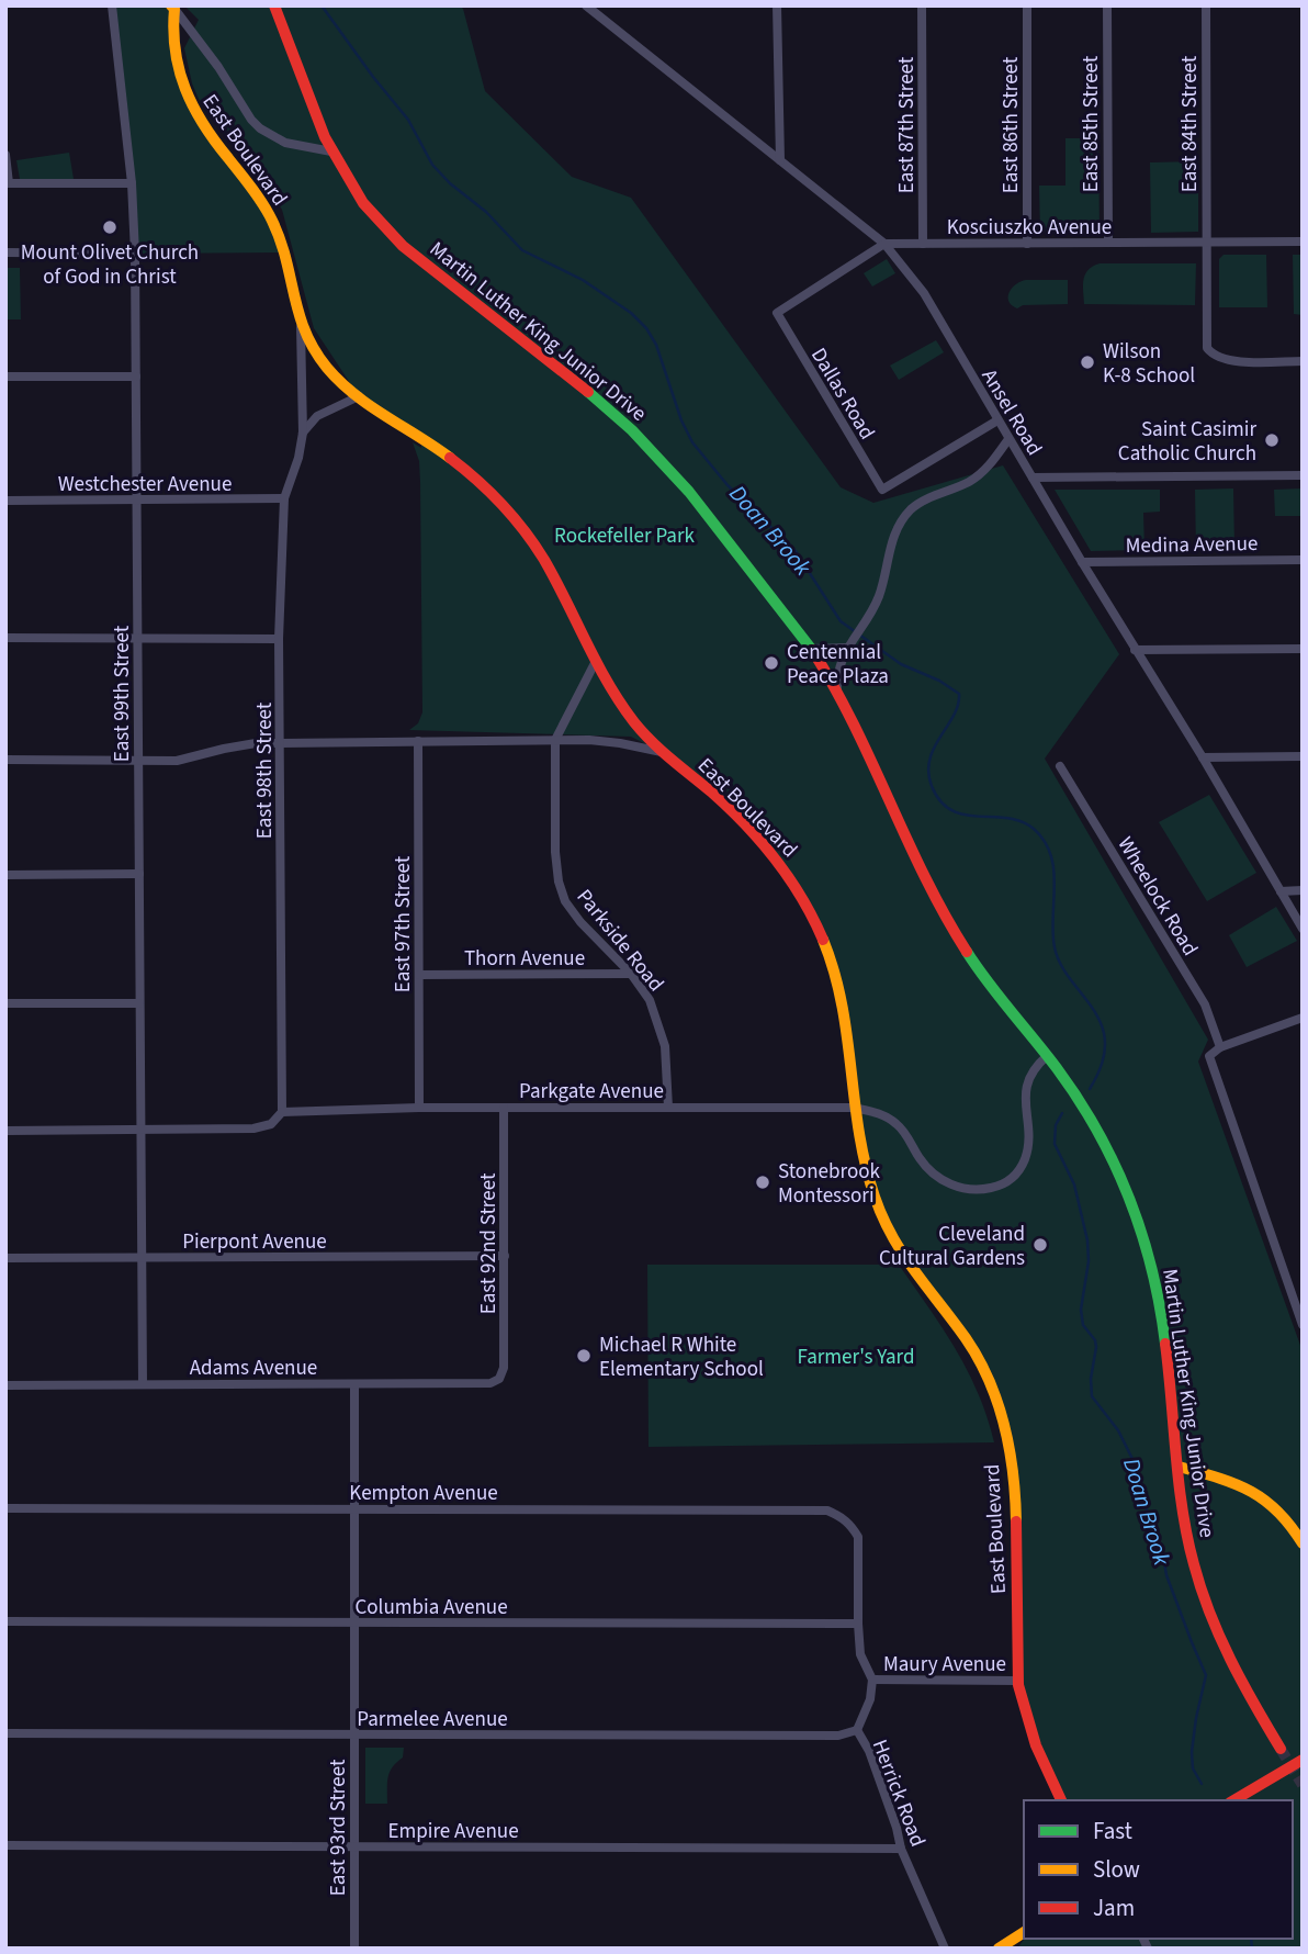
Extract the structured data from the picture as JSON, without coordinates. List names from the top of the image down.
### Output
{
  "streets": {
    "main road": ["East Boulevard", "Martin Luther King Junior Drive"],
    "street": [
      "East 85th Street",
      "East 84th Street",
      "East 87th Street",
      "East 86th Street",
      "Kosciuszko Avenue",
      "Dallas Road",
      "Ansel Road",
      "Westchester Avenue",
      "Medina Avenue",
      "East 99th Street",
      "East 98th Street",
      "Wheelock Road",
      "East 97th Street",
      "Parkside Road",
      "Thorn Avenue",
      "Parkgate Avenue",
      "Pierpont Avenue",
      "East 92nd Street",
      "Adams Avenue",
      "Kempton Avenue",
      "Columbia Avenue",
      "Maury Avenue",
      "Parmelee Avenue",
      "Herrick Road",
      "East 93rd Street",
      "Empire Avenue"
    ]
  },
  "crossings": [
    ["East 85th Street", "Kosciuszko Avenue"],
    ["East 84th Street", "Kosciuszko Avenue"],
    ["East 87th Street", "Kosciuszko Avenue"],
    ["East 86th Street", "Kosciuszko Avenue"],
    ["East Boulevard", "Martin Luther King Junior Drive"],
    ["East Boulevard", "East 98th Street"],
    ["East Boulevard", "Parkside Road"],
    ["East Boulevard", "Parkgate Avenue"],
    ["East Boulevard", "Maury Avenue"],
    ["Kosciuszko Avenue", "Dallas Road"],
    ["Kosciuszko Avenue", "Ansel Road"],
    ["Martin Luther King Junior Drive", "Parkgate Avenue"],
    ["Dallas Road", "Ansel Road"],
    ["Ansel Road", "Medina Avenue"],
    ["Westchester Avenue", "East 99th Street"],
    ["Westchester Avenue", "East 98th Street"],
    ["East 99th Street", "Parkgate Avenue"],
    ["East 99th Street", "Pierpont Avenue"],
    ["East 99th Street", "Adams Avenue"],
    ["East 98th Street", "Parkgate Avenue"],
    ["East 97th Street", "Thorn Avenue"],
    ["East 97th Street", "Parkgate Avenue"],
    ["Parkside Road", "Thorn Avenue"],
    ["Parkside Road", "Parkgate Avenue"],
    ["Parkgate Avenue", "East 92nd Street"],
    ["Pierpont Avenue", "East 92nd Street"],
    ["East 92nd Street", "Adams Avenue"],
    ["Adams Avenue", "East 93rd Street"],
    ["Kempton Avenue", "Columbia Avenue"],
    ["Kempton Avenue", "East 93rd Street"],
    ["Columbia Avenue", "East 93rd Street"],
    ["Maury Avenue", "Herrick Road"],
    ["Parmelee Avenue", "Herrick Road"],
    ["Parmelee Avenue", "East 93rd Street"],
    ["Herrick Road", "Empire Avenue"],
    ["East 93rd Street", "Empire Avenue"]
  ],
  "water": ["Doan Brook"],
  "parks": ["Rockefeller Park", "Farmer's Yard"],
  "places": [
    "Mount Olivet Church of God in Christ",
    "Wilson K-8 School",
    "Saint Casimir Catholic Church",
    "Centennial Peace Plaza",
    "Stonebrook Montessori",
    "Cleveland Cultural Gardens",
    "Michael R White Elementary School"
  ],
  "legend": ["Fast", "Slow", "Jam"]
}
